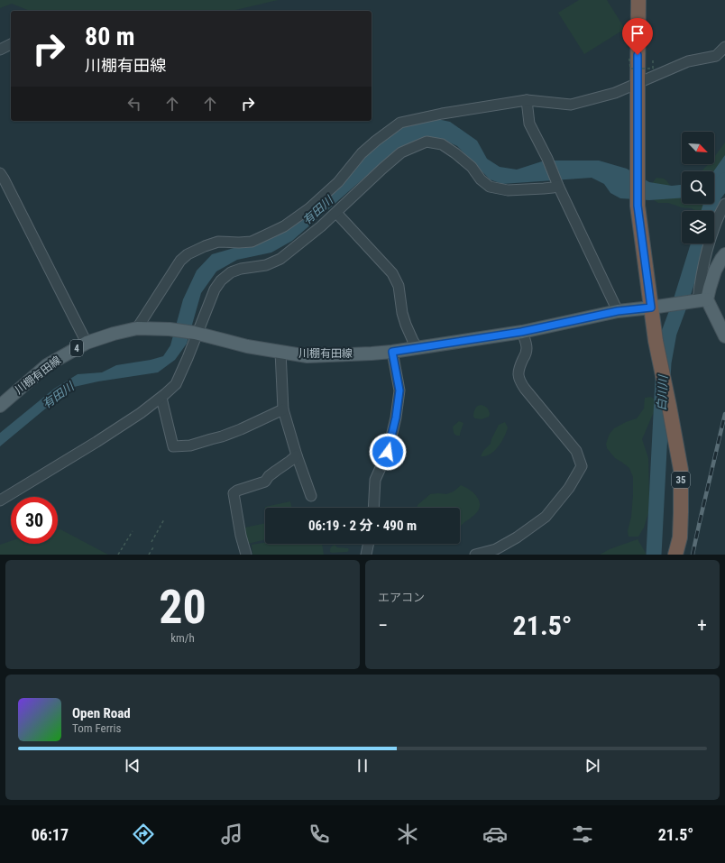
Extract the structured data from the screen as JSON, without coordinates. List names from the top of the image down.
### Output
{
  "streets": {
    "highway": ["35"],
    "main road": ["4", "川棚有田線"]
  },
  "crossings": [
    ["川棚有田線", "35"]
  ],
  "water": ["有田川", "白川川"],
  "north": "bottom right",
  "page": {
    "turn": ["80 m", "川棚有田線"],
    "limit": "30",
    "trip": "06:19 · 2 分 · 490 m",
    "tile": [
      ["20", "km/h"],
      "エアコン"
    ],
    "heat": ["−", "21.5°", "+"],
    "song": ["Open Road", "Tom Ferris"],
    "tabs": ["06:17", "21.5°"]
  }
}
